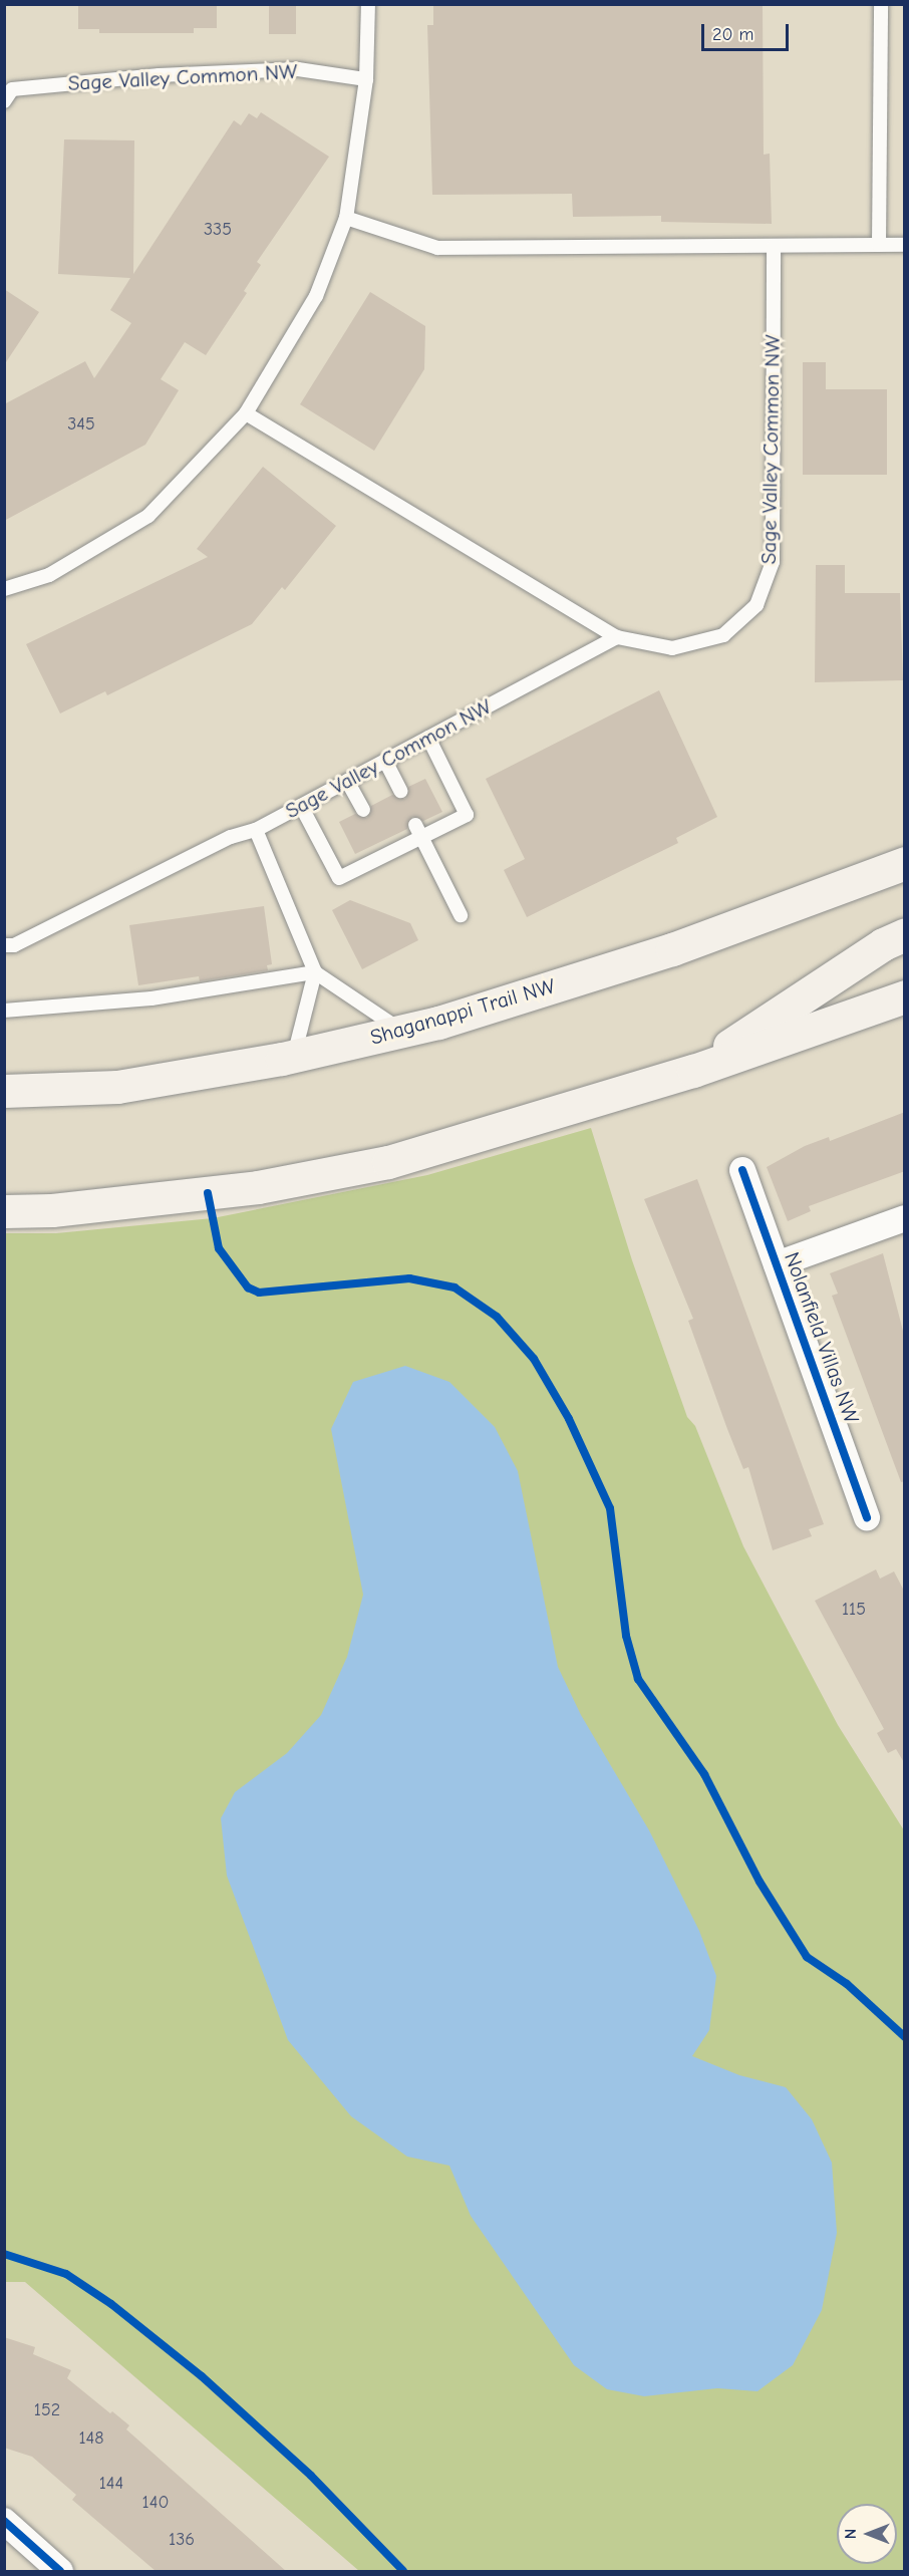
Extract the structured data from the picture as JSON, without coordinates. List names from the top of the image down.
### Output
{
  "streets": {
    "main road": ["Shaganappi Trail NW"],
    "street": ["Nolanfield Villas NW"],
    "lane": ["Sage Valley Common NW"]
  },
  "house_numbers": [
    "335",
    "345",
    "115",
    "152",
    "148",
    "144",
    "140",
    "136"
  ],
  "scale_bar": "20 m",
  "north": "left"
}
